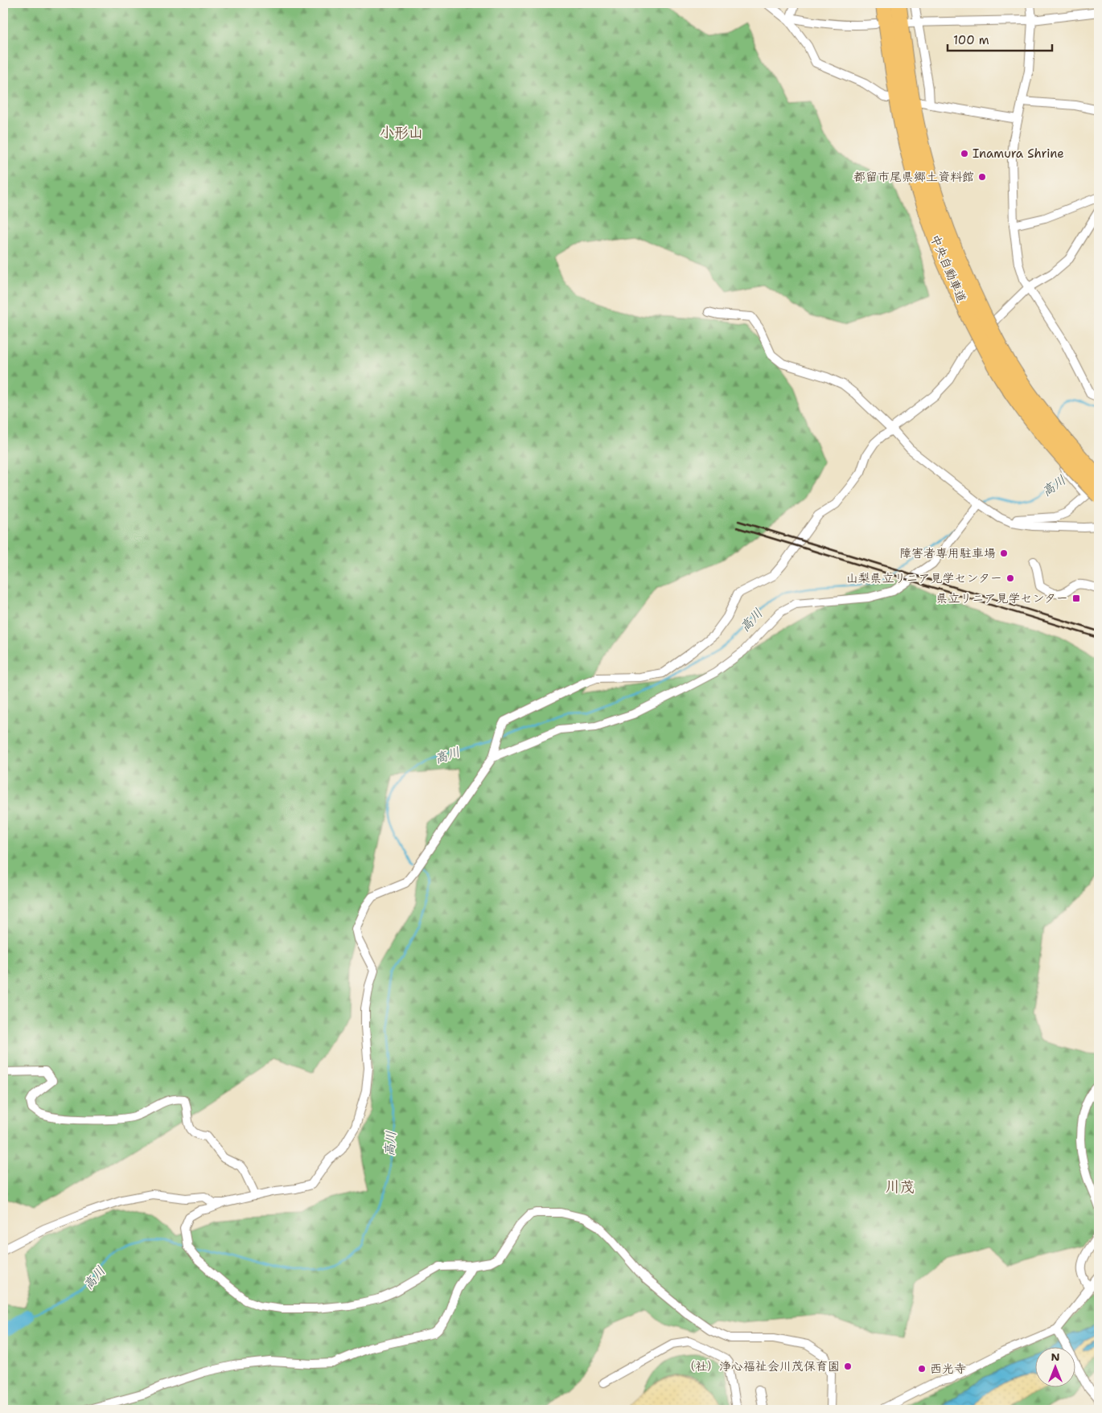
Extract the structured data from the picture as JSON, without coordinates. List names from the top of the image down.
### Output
{
  "streets": {
    "highway": ["中央自動車道"]
  },
  "districts": ["小形山", "川茂"],
  "water": ["高川"],
  "places": {
    "other": [
      "Inamura Shrine",
      "都留市尾県郷土資料館",
      "障害者専用駐車場",
      "山梨県立リニア見学センター",
      "（社）浄心福祉会川茂保育園",
      "西光寺"
    ],
    "transit": ["県立リニア見学センター"]
  },
  "scale_bar": "100 m",
  "north": "top"
}
